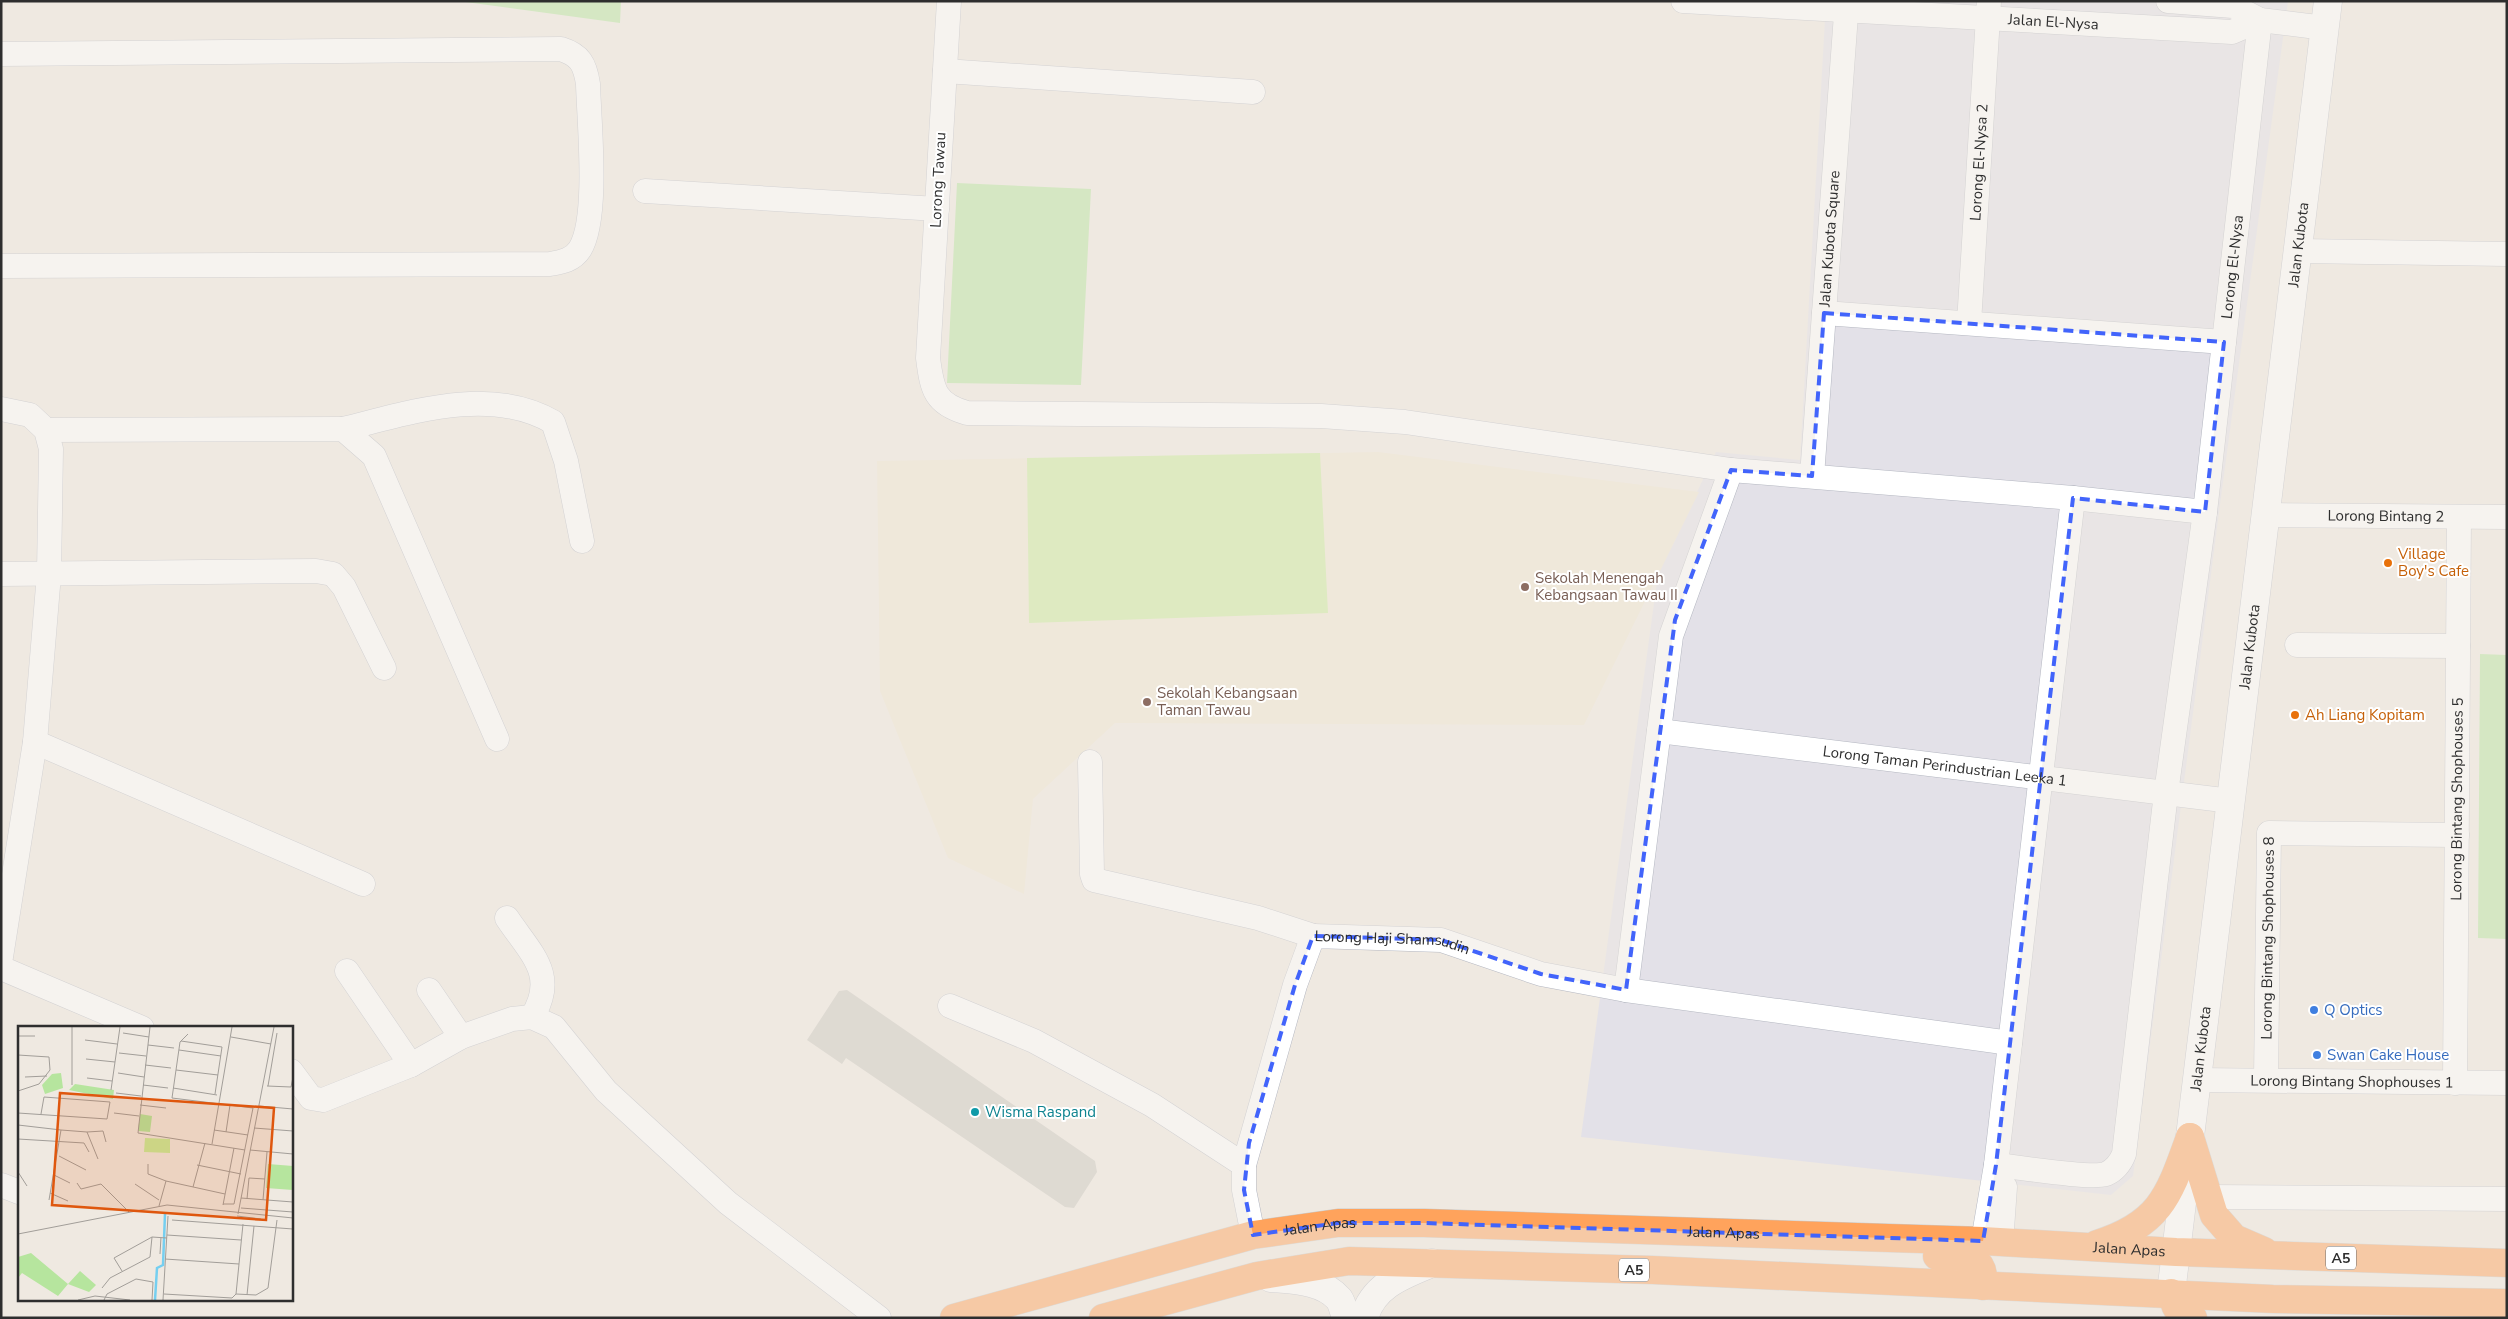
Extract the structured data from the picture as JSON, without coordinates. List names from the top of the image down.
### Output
{
  "streets": {
    "highway": ["Jalan Apas", "A5"],
    "street": [
      "Jalan El-Nysa",
      "Lorong El-Nysa 2",
      "Lorong Tawau",
      "Jalan Kubota Square",
      "Jalan Kubota",
      "Lorong El-Nysa",
      "Lorong Bintang 2",
      "Lorong Taman Perindustrian Leeka 1",
      "Lorong Bintang Shophouses 5",
      "Lorong Bintang Shophouses 8",
      "Lorong Haji Shamsudin",
      "Lorong Bintang Shophouses 1"
    ]
  },
  "crossings": [
    ["Jalan El-Nysa", "Lorong El-Nysa 2"],
    ["Jalan El-Nysa", "Jalan Kubota Square"],
    ["Jalan El-Nysa", "Lorong El-Nysa"],
    ["Lorong Tawau", "Jalan Kubota Square"],
    ["Lorong Tawau", "Lorong El-Nysa"],
    ["Jalan Kubota", "Lorong Bintang 2"],
    ["Jalan Kubota", "Lorong Taman Perindustrian Leeka 1"],
    ["Jalan Kubota", "Lorong Bintang Shophouses 1"],
    ["Jalan Kubota", "Jalan Apas"],
    ["Jalan Kubota", "A5"],
    ["Lorong El-Nysa", "Lorong Taman Perindustrian Leeka 1"],
    ["Lorong Bintang 2", "Lorong Bintang Shophouses 5"],
    ["Lorong Bintang Shophouses 5", "Lorong Bintang Shophouses 8"],
    ["Lorong Bintang Shophouses 5", "Lorong Bintang Shophouses 1"],
    ["Lorong Bintang Shophouses 8", "Lorong Bintang Shophouses 1"],
    ["Lorong Haji Shamsudin", "Jalan Apas"]
  ],
  "places": [
    "Village Boy's Cafe",
    "Sekolah Menengah Kebangsaan Tawau II",
    "Sekolah Kebangsaan Taman Tawau",
    "Ah Liang Kopitam",
    "Q Optics",
    "Swan Cake House",
    "Wisma Raspand"
  ]
}
